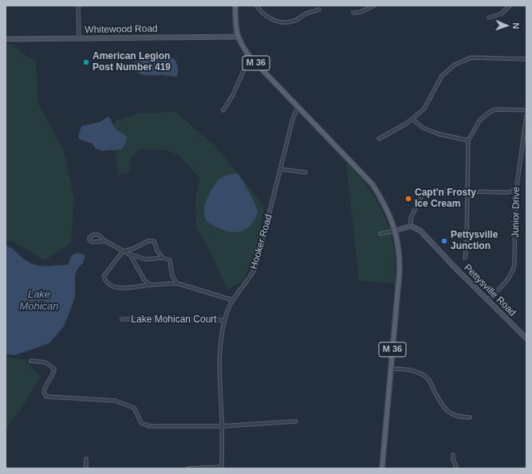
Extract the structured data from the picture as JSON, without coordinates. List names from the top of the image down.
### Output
{
  "streets": {
    "main road": ["M 36"],
    "street": [
      "Whitewood Road",
      "Junior Drive",
      "Hooker Road",
      "Pettysville Road",
      "Lake Mohican Court"
    ]
  },
  "crossings": [
    ["Whitewood Road", "M 36"],
    ["M 36", "Hooker Road"],
    ["Junior Drive", "Pettysville Road"],
    ["Hooker Road", "Lake Mohican Court"]
  ],
  "water": ["Lake Mohican"],
  "places": ["American Legion Post Number 419", "Capt'n Frosty Ice Cream", "Pettysville Junction"],
  "north": "right"
}
